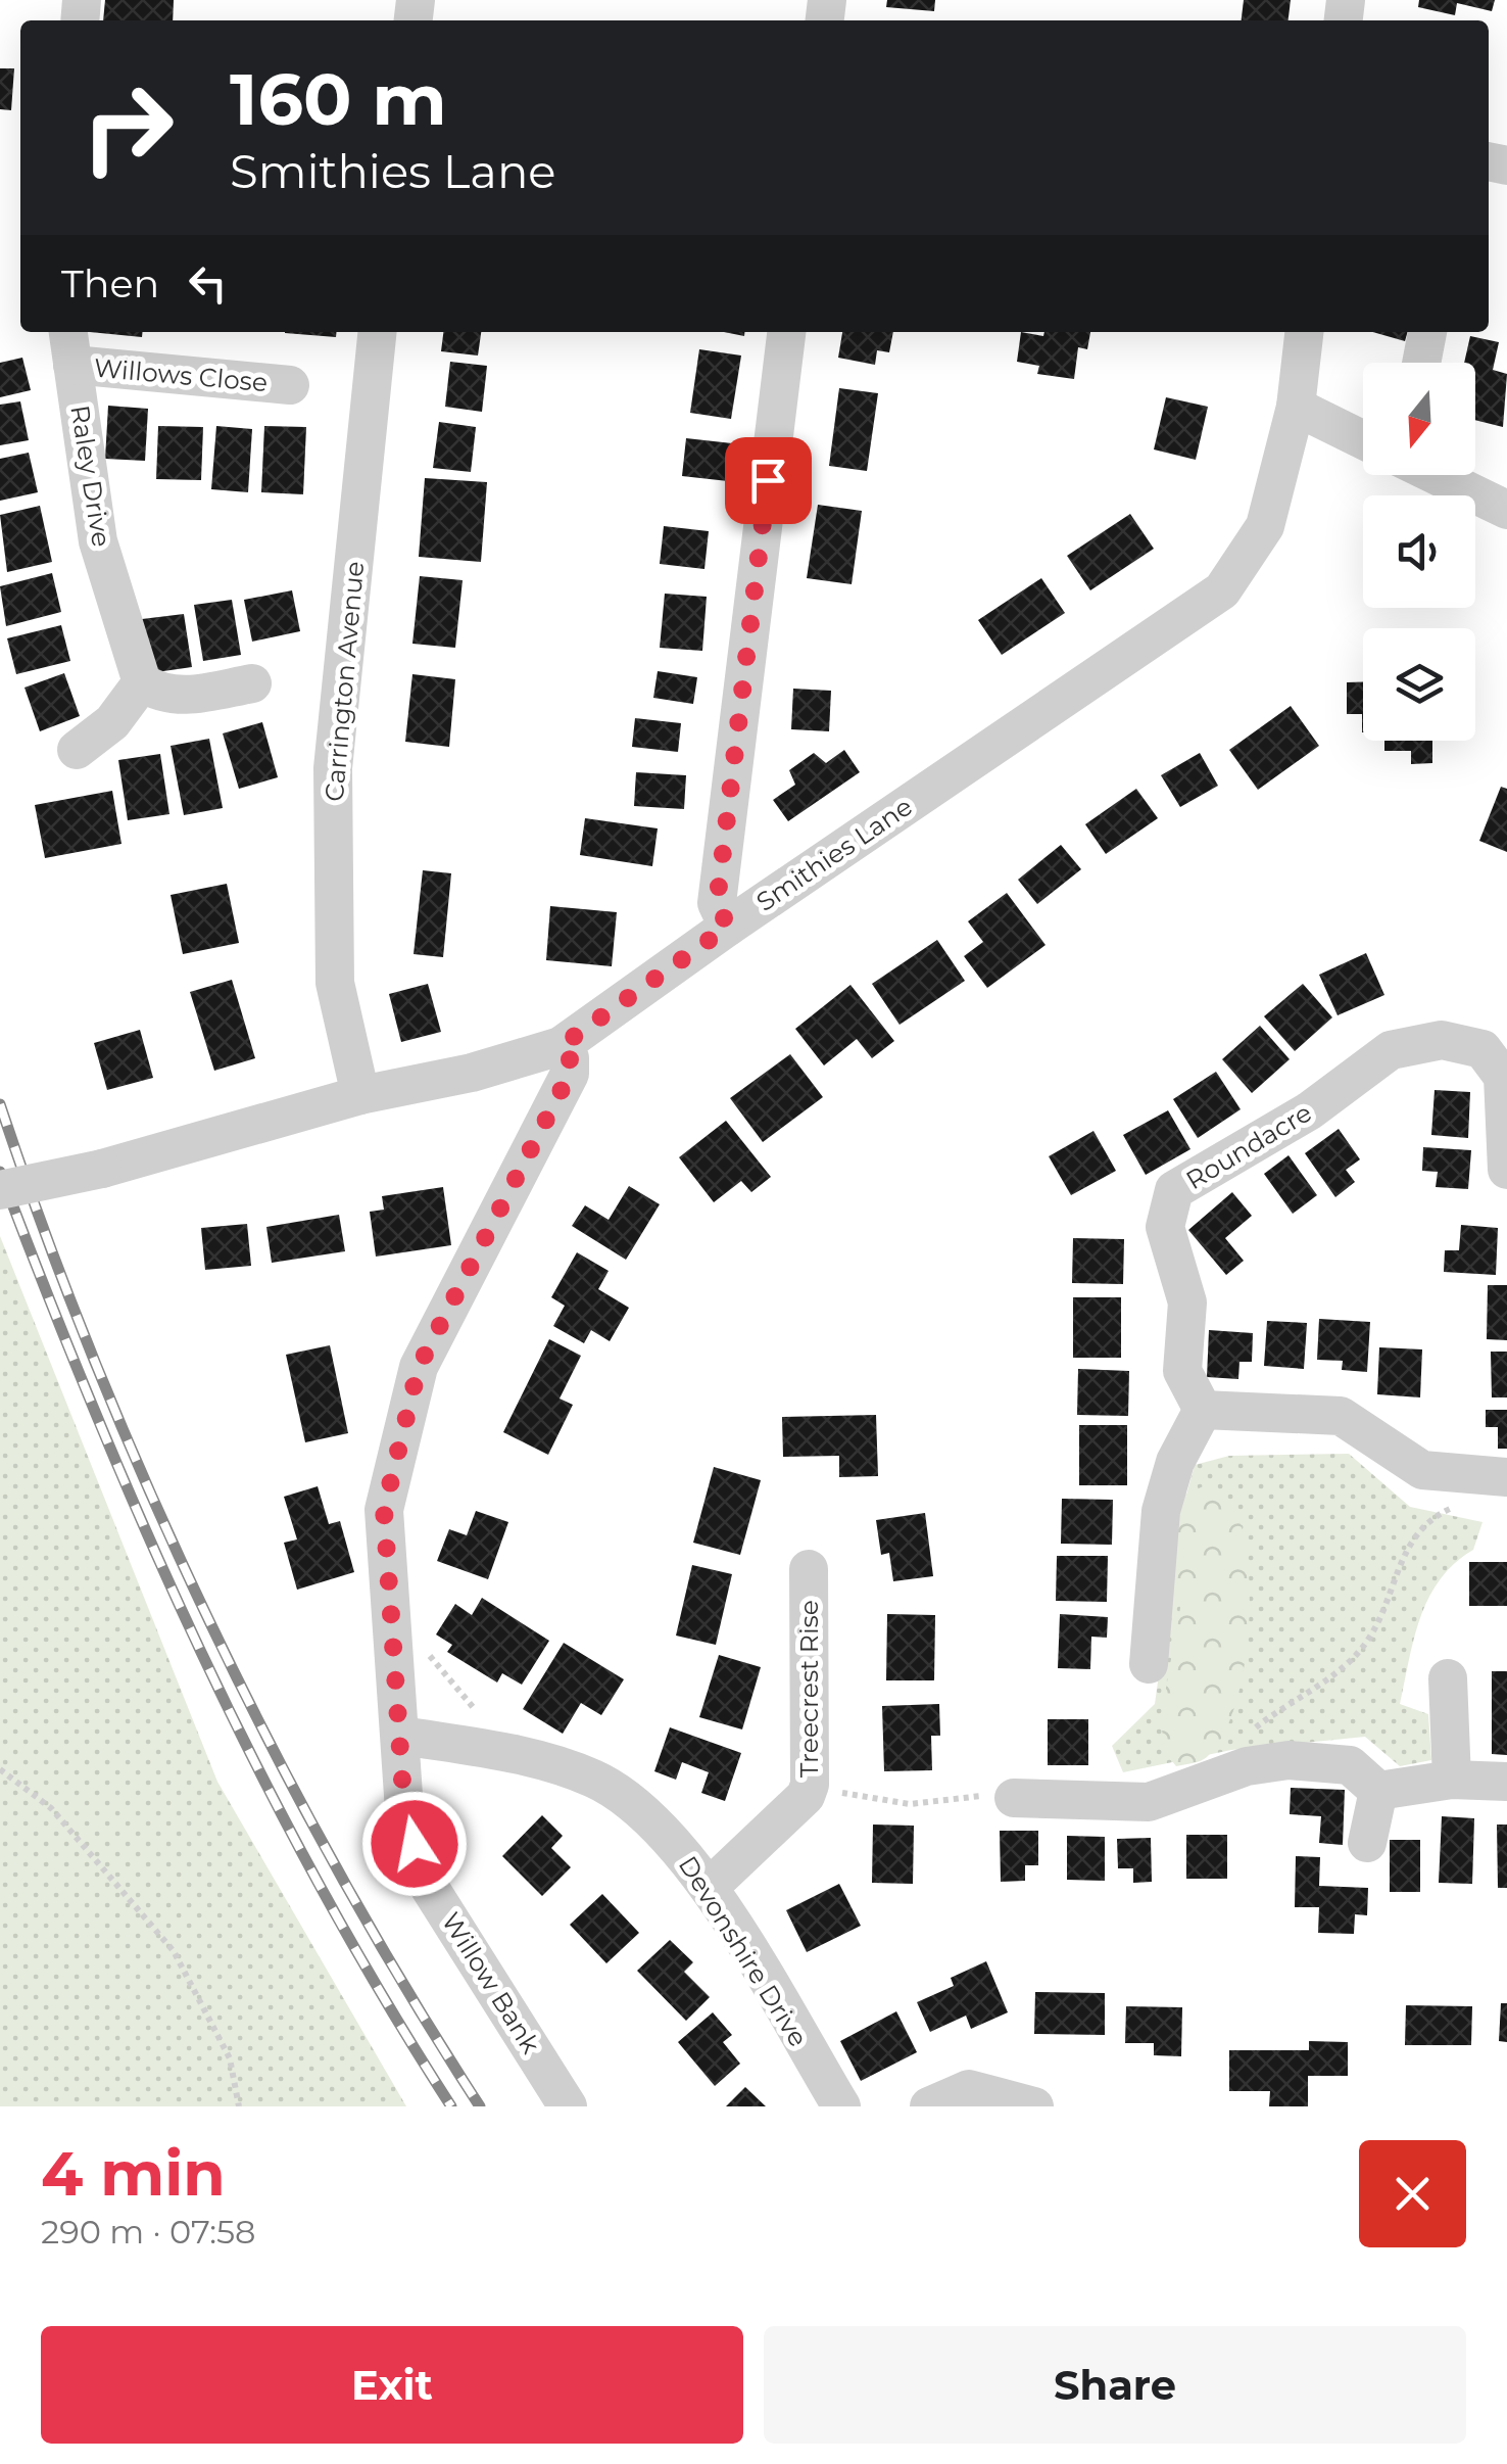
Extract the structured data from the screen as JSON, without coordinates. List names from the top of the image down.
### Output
{
  "streets": {
    "street": [
      "Willows Close",
      "Raley Drive",
      "Carrington Avenue",
      "Smithies Lane",
      "Roundacre",
      "Treecrest Rise",
      "Devonshire Drive",
      "Willow Bank"
    ]
  },
  "crossings": [
    ["Willows Close", "Raley Drive"],
    ["Carrington Avenue", "Smithies Lane"],
    ["Smithies Lane", "Willow Bank"],
    ["Treecrest Rise", "Devonshire Drive"],
    ["Devonshire Drive", "Willow Bank"]
  ],
  "north": "bottom",
  "page": {
    "turn": ["160 m", "Smithies Lane"],
    "then": "Then",
    "heading": ["4 min", "290 m · 07:58"],
    "buttons": ["Exit", "Share"]
  }
}
